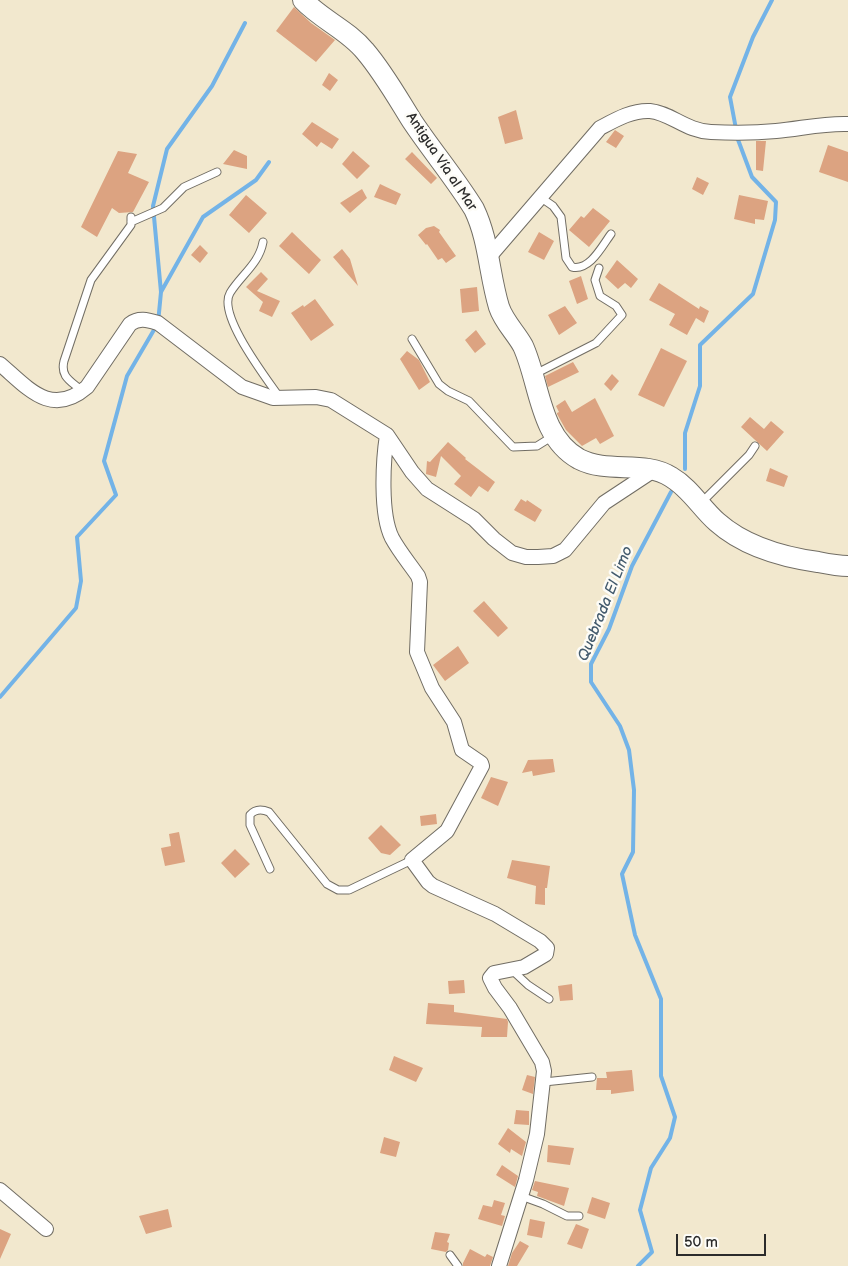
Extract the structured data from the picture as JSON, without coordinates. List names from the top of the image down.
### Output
{
  "streets": {
    "main road": ["Antigua Vía al Mar"]
  },
  "water": ["Quebrada El Limo"],
  "scale_bar": "50 m"
}
